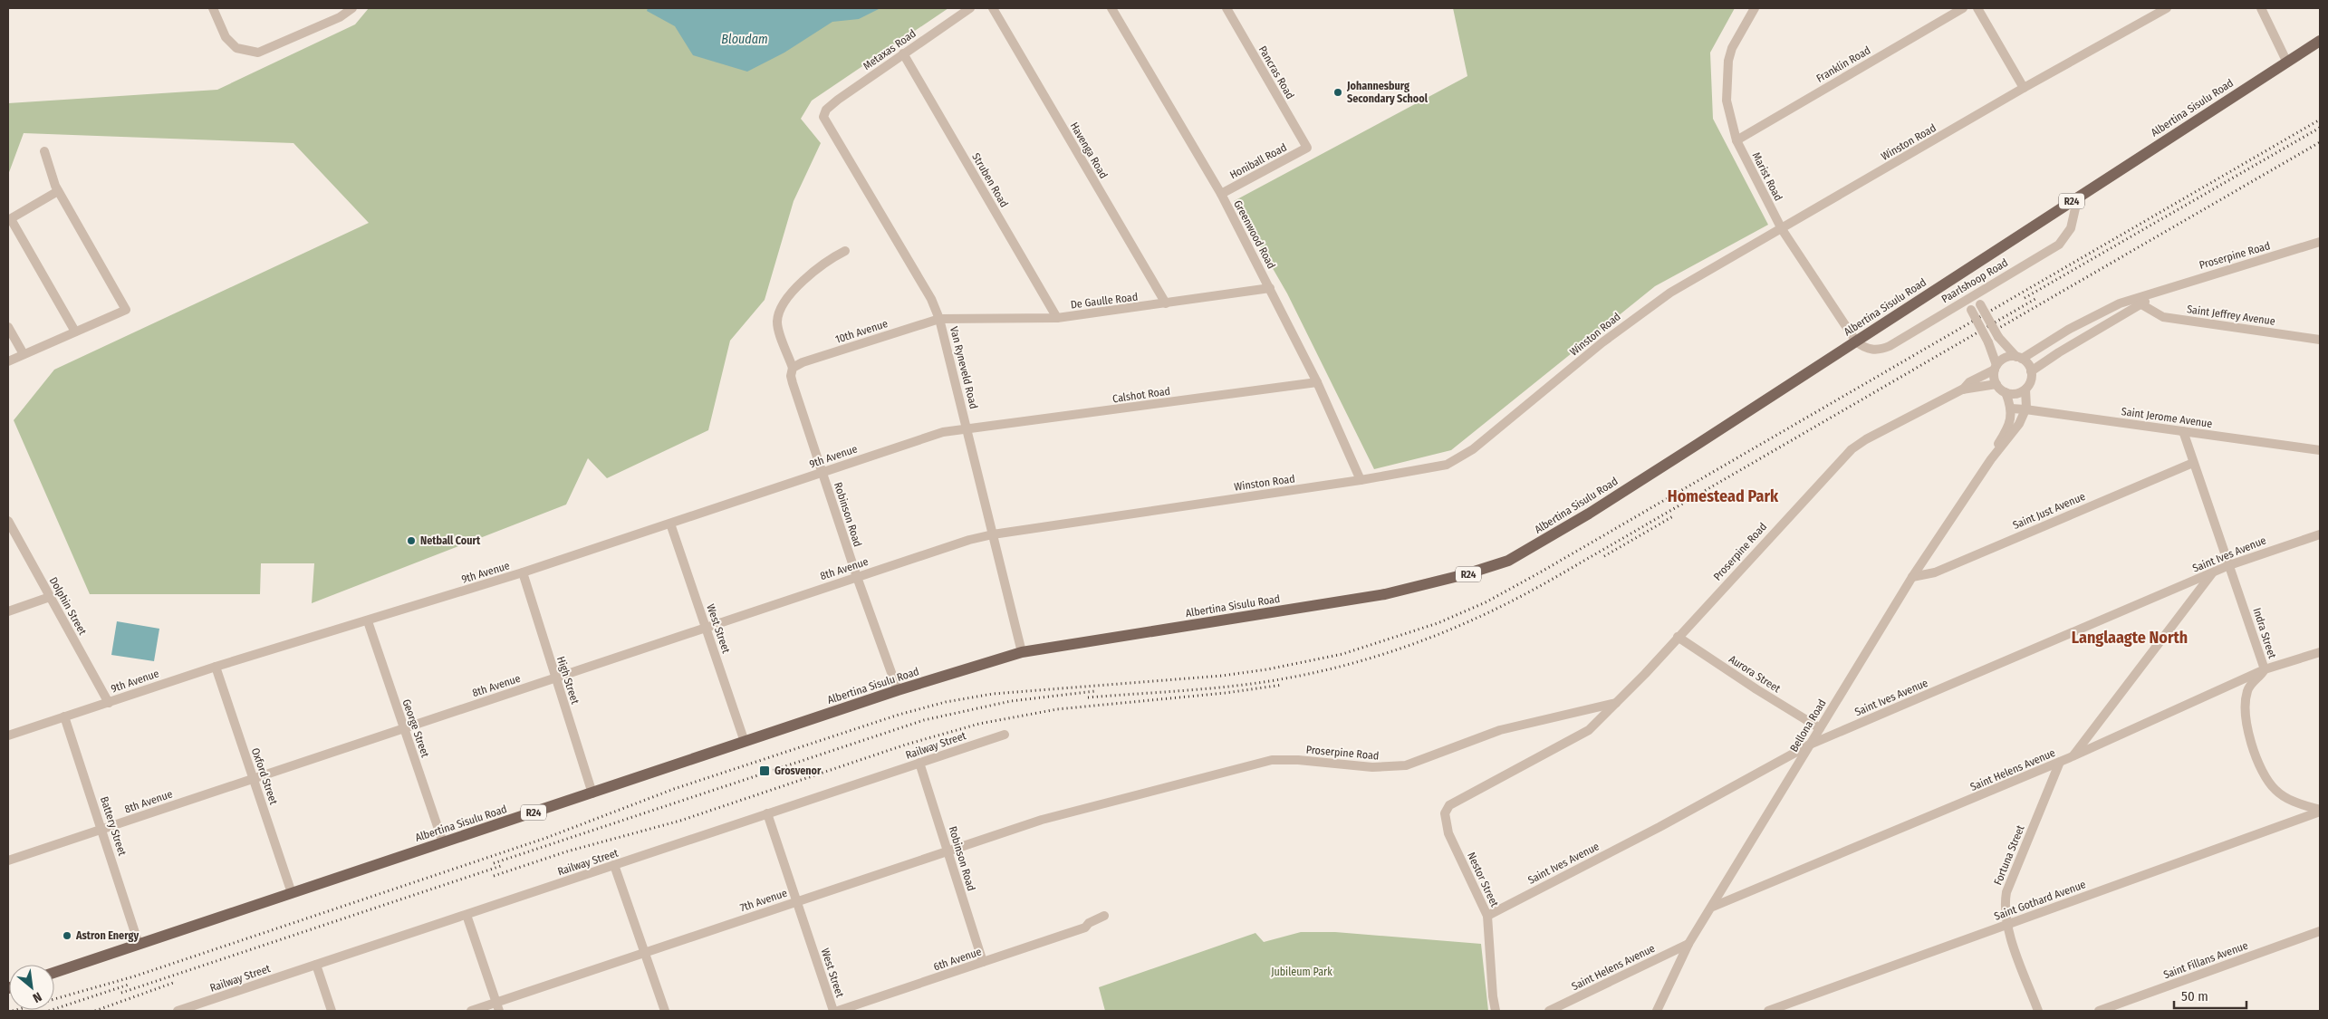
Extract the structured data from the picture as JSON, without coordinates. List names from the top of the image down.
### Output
{
  "streets": {
    "main road": ["Albertina Sisulu Road", "R24"],
    "street": [
      "Metaxas Road",
      "Franklin Road",
      "Pancras Road",
      "Winston Road",
      "Havenga Road",
      "Honiball Road",
      "Marist Road",
      "Struben Road",
      "Greenwood Road",
      "Proserpine Road",
      "Paarlshoop Road",
      "De Gaulle Road",
      "Saint Jeffrey Avenue",
      "10th Avenue",
      "Van Ryneveld Road",
      "Calshot Road",
      "Saint Jerome Avenue",
      "9th Avenue",
      "Saint Just Avenue",
      "Robinson Road",
      "Saint Ives Avenue",
      "8th Avenue",
      "Dolphin Street",
      "West Street",
      "Indra Street",
      "Aurora Street",
      "High Street",
      "Bellona Road",
      "George Street",
      "Railway Street",
      "Saint Helens Avenue",
      "Oxford Street",
      "Battery Street",
      "Fortuna Street",
      "Nestor Street",
      "7th Avenue",
      "Saint Gothard Avenue",
      "6th Avenue",
      "Saint Fillans Avenue"
    ]
  },
  "crossings": [
    ["Metaxas Road", "Struben Road"],
    ["Metaxas Road", "Van Ryneveld Road"],
    ["Franklin Road", "Marist Road"],
    ["Pancras Road", "Honiball Road"],
    ["Albertina Sisulu Road", "Marist Road"],
    ["Albertina Sisulu Road", "Paarlshoop Road"],
    ["Albertina Sisulu Road", "Van Ryneveld Road"],
    ["Albertina Sisulu Road", "Robinson Road"],
    ["Albertina Sisulu Road", "West Street"],
    ["Albertina Sisulu Road", "High Street"],
    ["Albertina Sisulu Road", "George Street"],
    ["Albertina Sisulu Road", "Oxford Street"],
    ["Albertina Sisulu Road", "Battery Street"],
    ["Winston Road", "Marist Road"],
    ["Winston Road", "Greenwood Road"],
    ["Winston Road", "Van Ryneveld Road"],
    ["Winston Road", "8th Avenue"],
    ["Havenga Road", "De Gaulle Road"],
    ["Honiball Road", "Greenwood Road"],
    ["Marist Road", "Paarlshoop Road"],
    ["Struben Road", "De Gaulle Road"],
    ["Greenwood Road", "De Gaulle Road"],
    ["Greenwood Road", "Calshot Road"],
    ["Proserpine Road", "Saint Jeffrey Avenue"],
    ["Proserpine Road", "Aurora Street"],
    ["Proserpine Road", "Nestor Street"],
    ["Proserpine Road", "7th Avenue"],
    ["De Gaulle Road", "10th Avenue"],
    ["De Gaulle Road", "Van Ryneveld Road"],
    ["10th Avenue", "Van Ryneveld Road"],
    ["10th Avenue", "Robinson Road"],
    ["Van Ryneveld Road", "Calshot Road"],
    ["Van Ryneveld Road", "9th Avenue"],
    ["Van Ryneveld Road", "8th Avenue"],
    ["Calshot Road", "9th Avenue"],
    ["Saint Jerome Avenue", "Indra Street"],
    ["Saint Jerome Avenue", "Bellona Road"],
    ["9th Avenue", "Robinson Road"],
    ["9th Avenue", "Dolphin Street"],
    ["9th Avenue", "West Street"],
    ["9th Avenue", "High Street"],
    ["9th Avenue", "George Street"],
    ["9th Avenue", "Oxford Street"],
    ["9th Avenue", "Battery Street"],
    ["Saint Just Avenue", "Indra Street"],
    ["Saint Just Avenue", "Bellona Road"],
    ["Robinson Road", "8th Avenue"],
    ["Robinson Road", "Railway Street"],
    ["Robinson Road", "7th Avenue"],
    ["Robinson Road", "6th Avenue"],
    ["Saint Ives Avenue", "Indra Street"],
    ["Saint Ives Avenue", "Bellona Road"],
    ["Saint Ives Avenue", "Nestor Street"],
    ["8th Avenue", "West Street"],
    ["8th Avenue", "High Street"],
    ["8th Avenue", "George Street"],
    ["8th Avenue", "Oxford Street"],
    ["8th Avenue", "Battery Street"],
    ["West Street", "Railway Street"],
    ["West Street", "7th Avenue"],
    ["Indra Street", "Saint Helens Avenue"],
    ["Indra Street", "Saint Gothard Avenue"],
    ["Aurora Street", "Bellona Road"],
    ["Bellona Road", "Saint Helens Avenue"],
    ["Saint Helens Avenue", "Fortuna Street"],
    ["Fortuna Street", "Saint Gothard Avenue"]
  ],
  "districts": ["Homestead Park", "Langlaagte North"],
  "water": ["Bloudam"],
  "parks": ["Jubileum Park"],
  "places": {
    "other": ["Johannesburg Secondary School", "Netball Court", "Astron Energy"],
    "transit": ["Grosvenor"]
  },
  "scale_bar": "50 m",
  "north": "bottom right"
}
